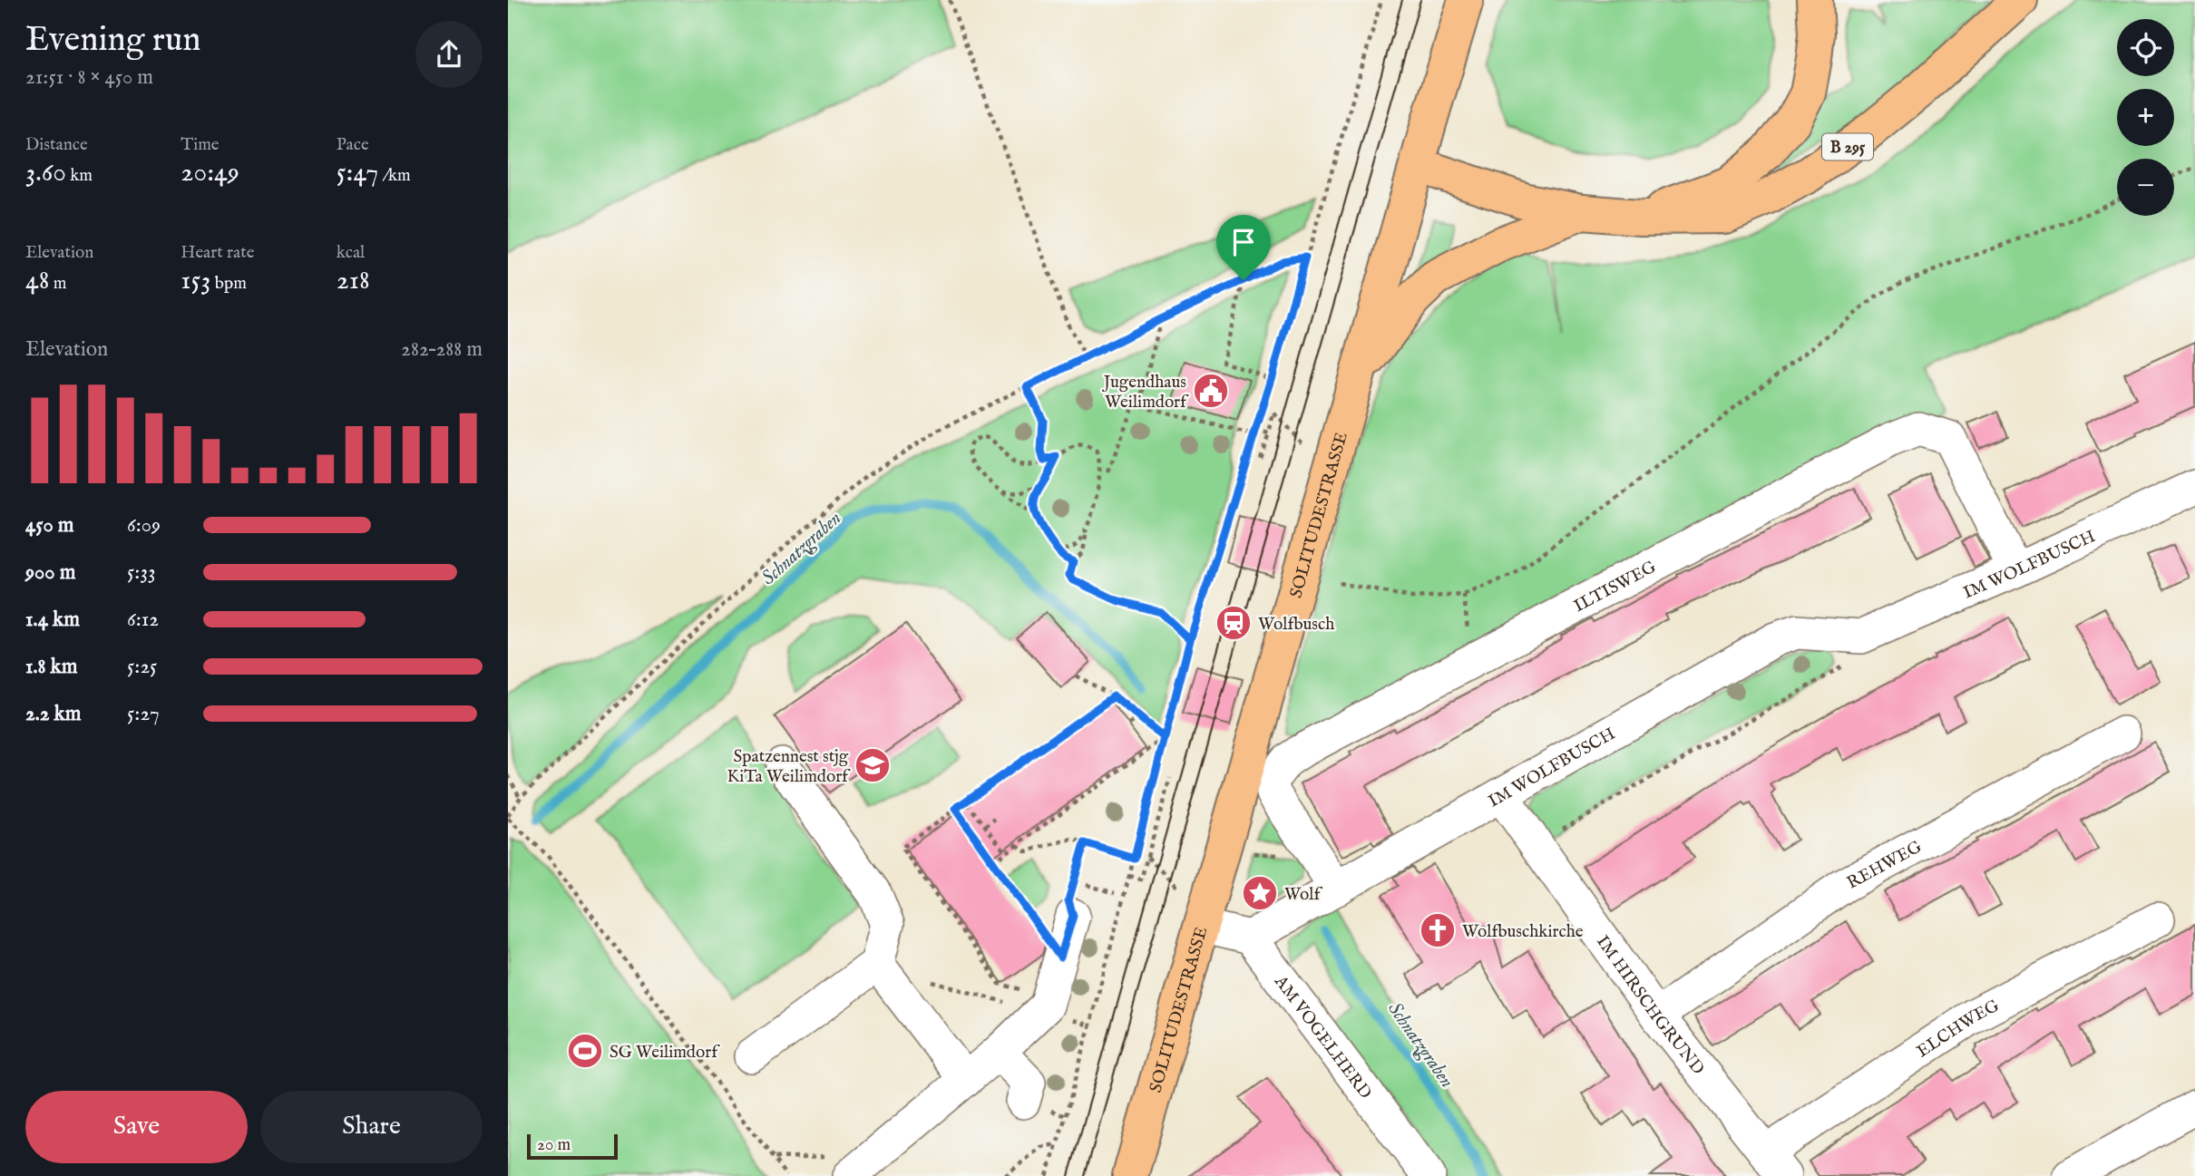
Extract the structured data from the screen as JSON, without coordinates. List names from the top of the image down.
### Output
{
  "streets": {
    "main road": ["B 295", "SOLITUDESTRASSE"],
    "street": [
      "IM WOLFBUSCH",
      "ILTISWEG",
      "REHWEG",
      "IM HIRSCHGRUND",
      "ELCHWEG",
      "AM VOGELHERD"
    ]
  },
  "crossings": [
    ["B 295", "SOLITUDESTRASSE"],
    ["IM WOLFBUSCH", "ILTISWEG"],
    ["IM WOLFBUSCH", "IM HIRSCHGRUND"],
    ["IM WOLFBUSCH", "AM VOGELHERD"],
    ["REHWEG", "IM HIRSCHGRUND"],
    ["IM HIRSCHGRUND", "ELCHWEG"]
  ],
  "water": ["Schnatzgraben"],
  "places": {
    "public building": ["Jugendhaus Weilimdorf"],
    "station": ["Wolfbusch"],
    "school or university": ["Spatzennest stjg KiTa Weilimdorf"],
    "place": ["Wolf"],
    "church": ["Wolfbuschkirche"],
    "sports": ["SG Weilimdorf"]
  },
  "scale_bar": "20 m",
  "page": {
    "heading": ["Evening run", "21:51 · 8 × 450 m"],
    "map_buttons": ["+", "−"],
    "stats": [
      ["Distance", "3.60 km"],
      ["Time", "20:49"],
      ["Pace", "5:47 /km"],
      ["Elevation", "48 m"],
      ["Heart rate", "153 bpm"],
      ["kcal", "218"]
    ],
    "chart": ["Elevation", "282–288 m"],
    "list": [
      {
        "name": "450 m",
        "note": "6:09"
      },
      {
        "name": "900 m",
        "note": "5:33"
      },
      {
        "name": "1.4 km",
        "note": "6:12"
      },
      {
        "name": "1.8 km",
        "note": "5:25"
      },
      {
        "name": "2.2 km",
        "note": "5:27"
      }
    ],
    "buttons": ["Save", "Share"],
    "scale": "20 m"
  }
}
